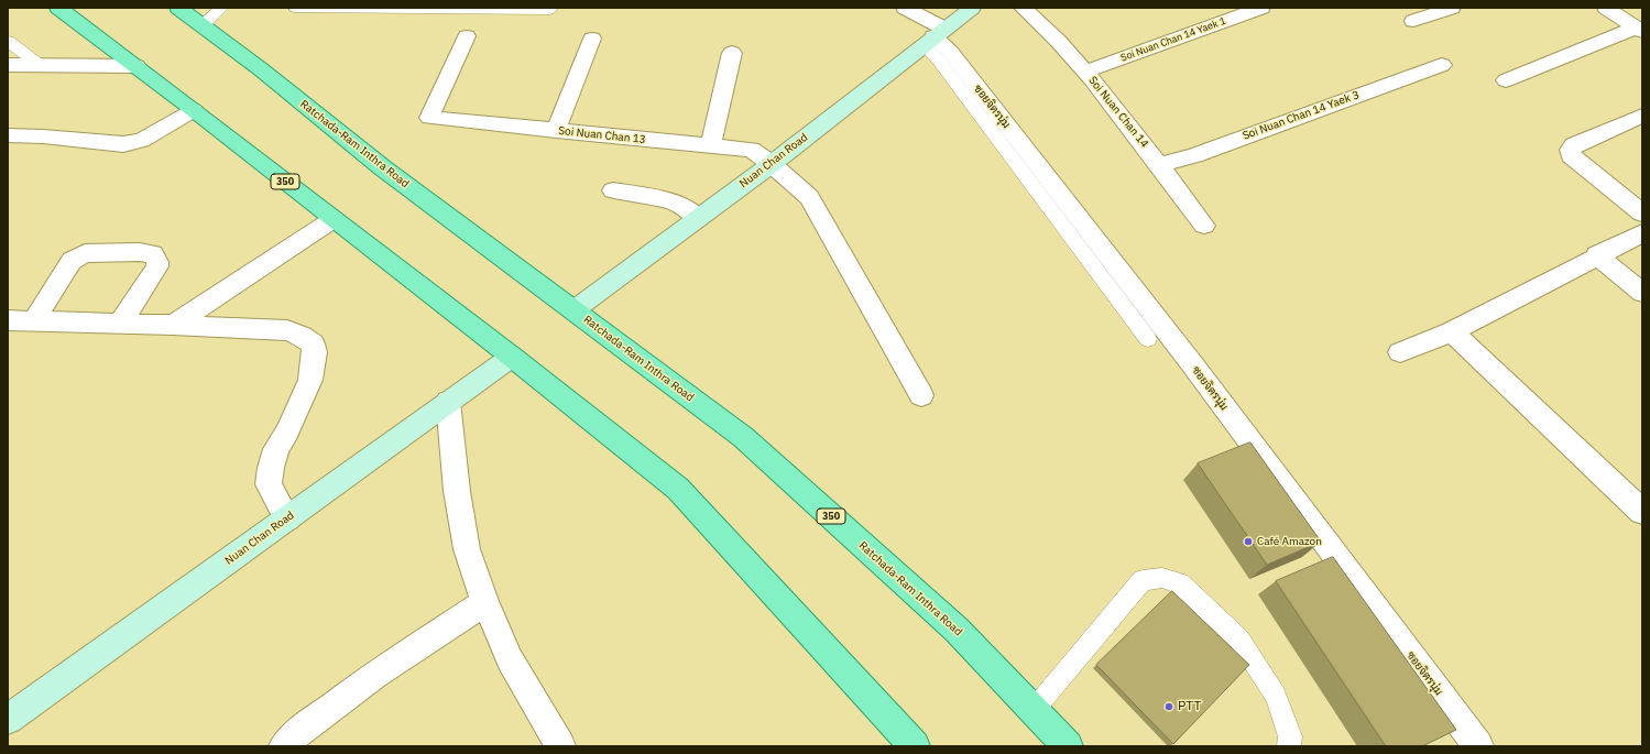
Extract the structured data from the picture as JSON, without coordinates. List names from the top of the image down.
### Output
{
  "streets": {
    "main road": ["Ratchada-Ram Inthra Road", "Nuan Chan Road", "350"],
    "street": [
      "Soi Nuan Chan 14 Yaek 1",
      "ซอยจิตรนุ่ม",
      "Soi Nuan Chan 14",
      "Soi Nuan Chan 14 Yaek 3",
      "Soi Nuan Chan 13"
    ]
  },
  "crossings": [
    ["Soi Nuan Chan 14 Yaek 1", "Soi Nuan Chan 14"],
    ["ซอยจิตรนุ่ม", "Nuan Chan Road"],
    ["Soi Nuan Chan 14", "Soi Nuan Chan 14 Yaek 3"],
    ["Soi Nuan Chan 13", "Nuan Chan Road"],
    ["Ratchada-Ram Inthra Road", "Nuan Chan Road"],
    ["Nuan Chan Road", "350"]
  ],
  "places": ["Café Amazon", "PTT"]
}
